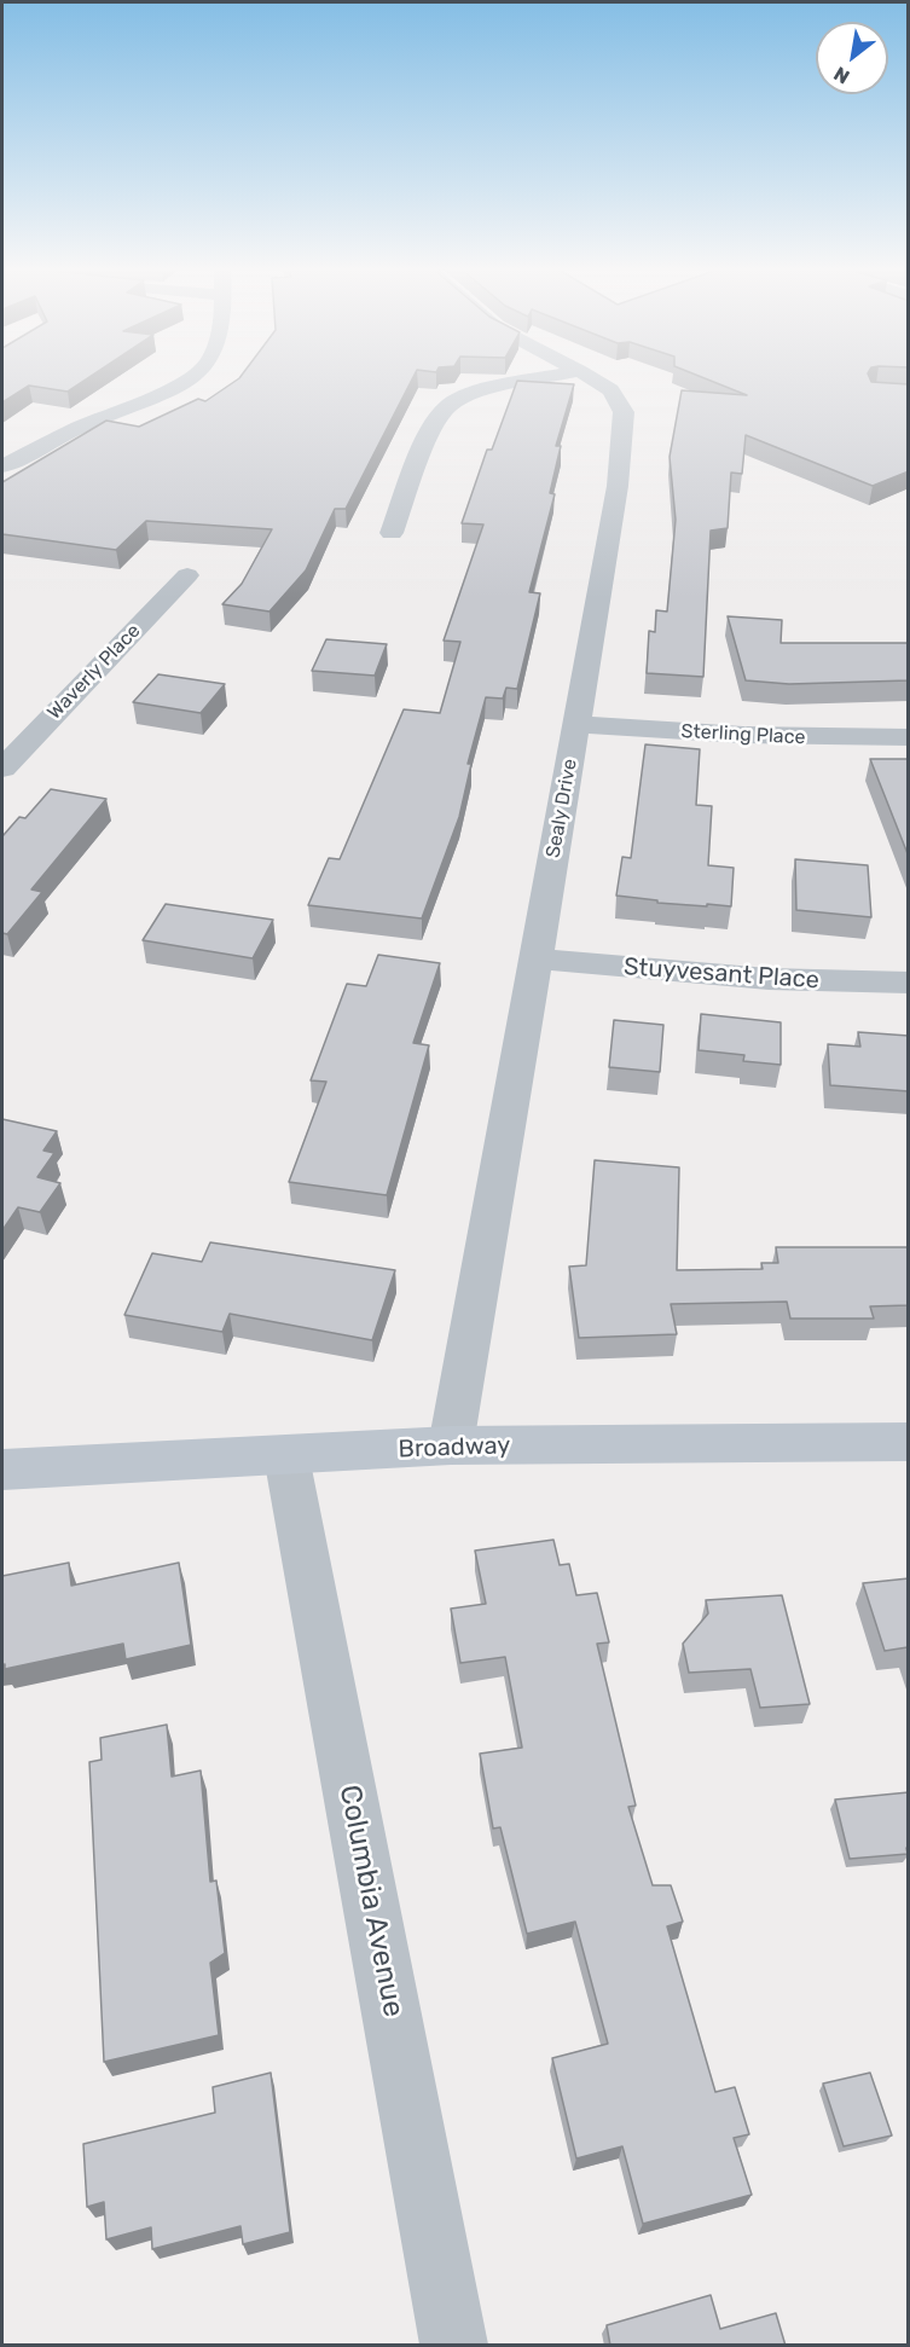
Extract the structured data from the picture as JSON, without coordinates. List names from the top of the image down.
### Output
{
  "streets": {
    "main road": ["Broadway"],
    "street": [
      "Waverly Place",
      "Sterling Place",
      "Sealy Drive",
      "Stuyvesant Place",
      "Columbia Avenue"
    ]
  },
  "crossings": [
    ["Sterling Place", "Sealy Drive"],
    ["Sealy Drive", "Stuyvesant Place"],
    ["Sealy Drive", "Broadway"],
    ["Broadway", "Columbia Avenue"]
  ],
  "north": "bottom left"
}
